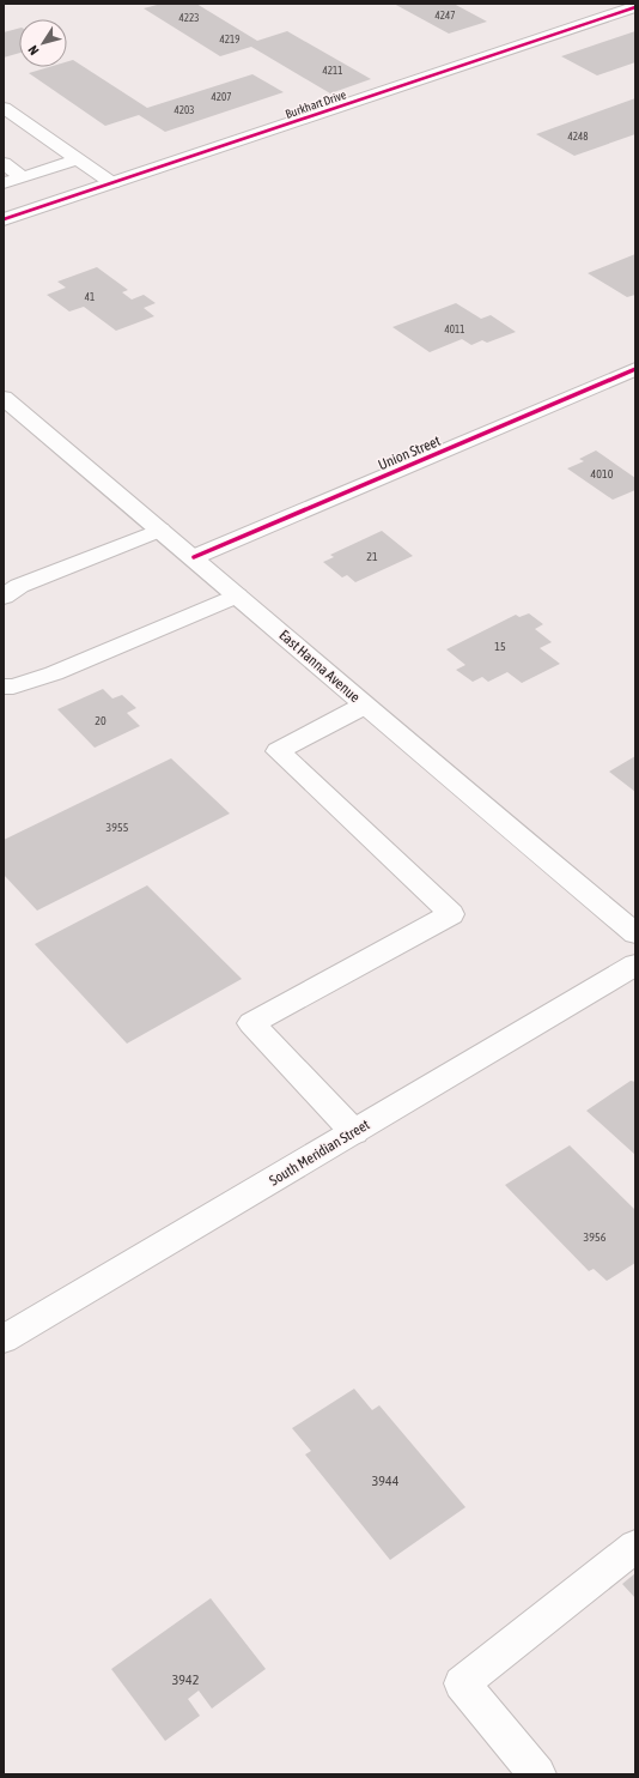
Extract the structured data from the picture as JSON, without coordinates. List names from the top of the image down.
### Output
{
  "streets": {
    "street": [
      "Burkhart Drive",
      "Union Street",
      "East Hanna Avenue",
      "South Meridian Street"
    ]
  },
  "crossings": [
    ["Union Street", "East Hanna Avenue"]
  ],
  "house_numbers": [
    "4247",
    "4223",
    "4219",
    "4211",
    "4207",
    "4203",
    "4248",
    "41",
    "4011",
    "4010",
    "21",
    "15",
    "20",
    "3955",
    "3956",
    "3944",
    "3942"
  ],
  "north": "bottom left"
}
